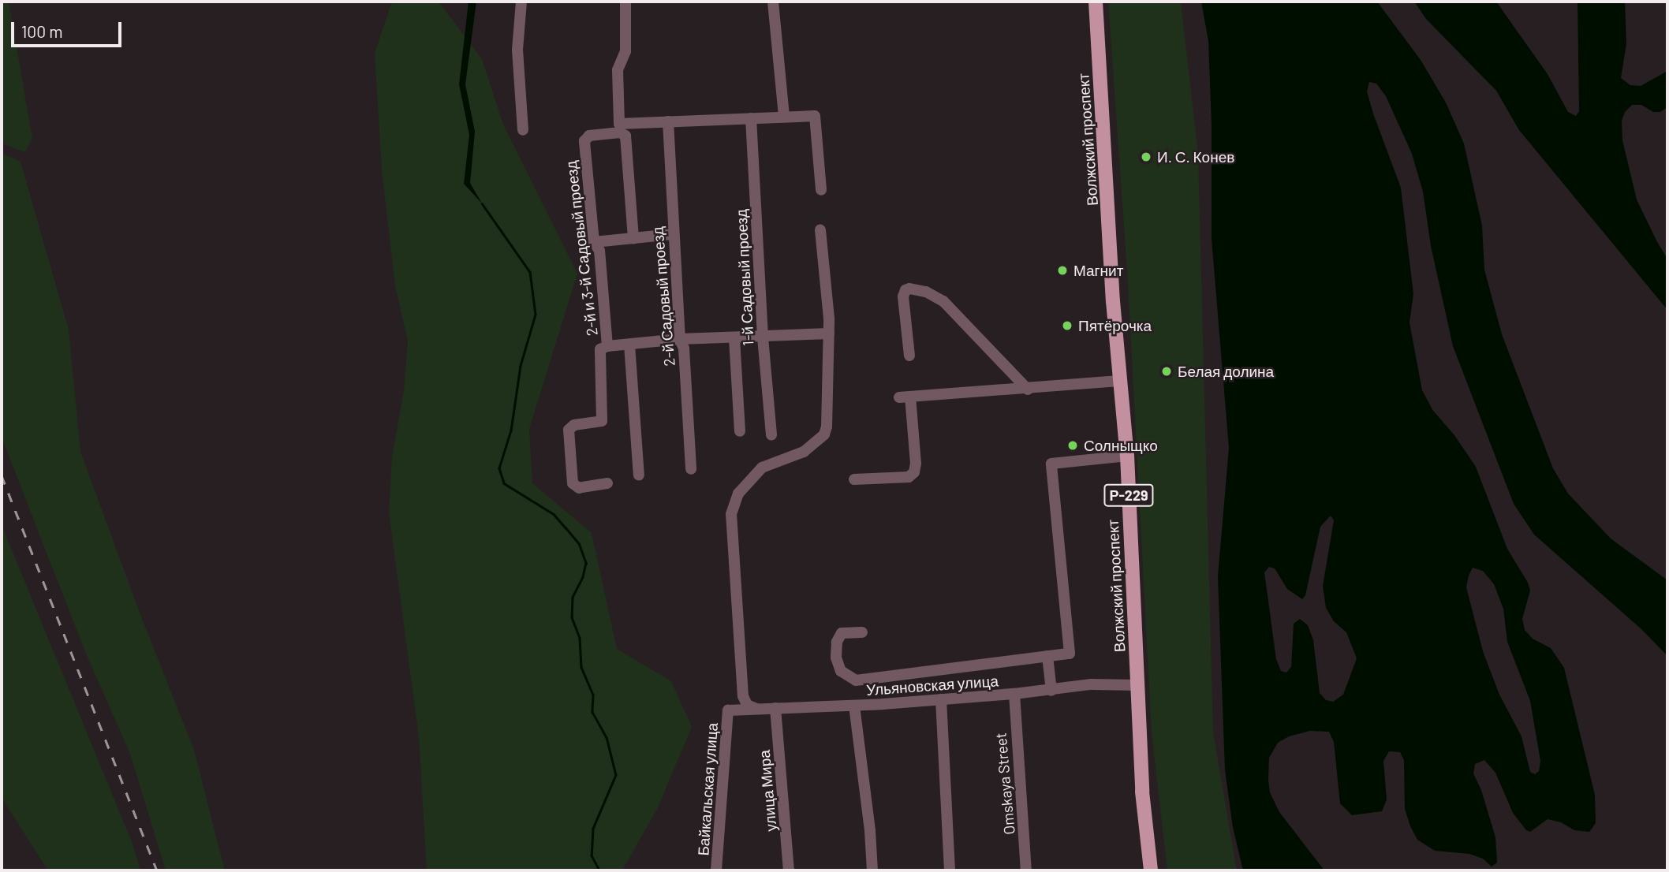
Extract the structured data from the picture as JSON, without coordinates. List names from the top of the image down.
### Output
{
  "streets": {
    "main road": ["Волжский проспект", "Р-229"],
    "street": [
      "2-й и 3-й Садовый проезд",
      "1-й Садовый проезд",
      "2-й Садовый проезд",
      "Ульяновская улица",
      "Omskaya Street",
      "Байкальская улица",
      "улица Мира"
    ]
  },
  "crossings": [
    ["Волжский проспект", "Ульяновская улица"],
    ["2-й и 3-й Садовый проезд", "1-й Садовый проезд"],
    ["2-й и 3-й Садовый проезд", "2-й Садовый проезд"],
    ["Ульяновская улица", "Omskaya Street"],
    ["Ульяновская улица", "Байкальская улица"],
    ["Ульяновская улица", "улица Мира"]
  ],
  "places": [
    "И. С. Конев",
    "Магнит",
    "Пятёрочка",
    "Белая долина",
    "Солныщко"
  ],
  "scale_bar": "100 m"
}
